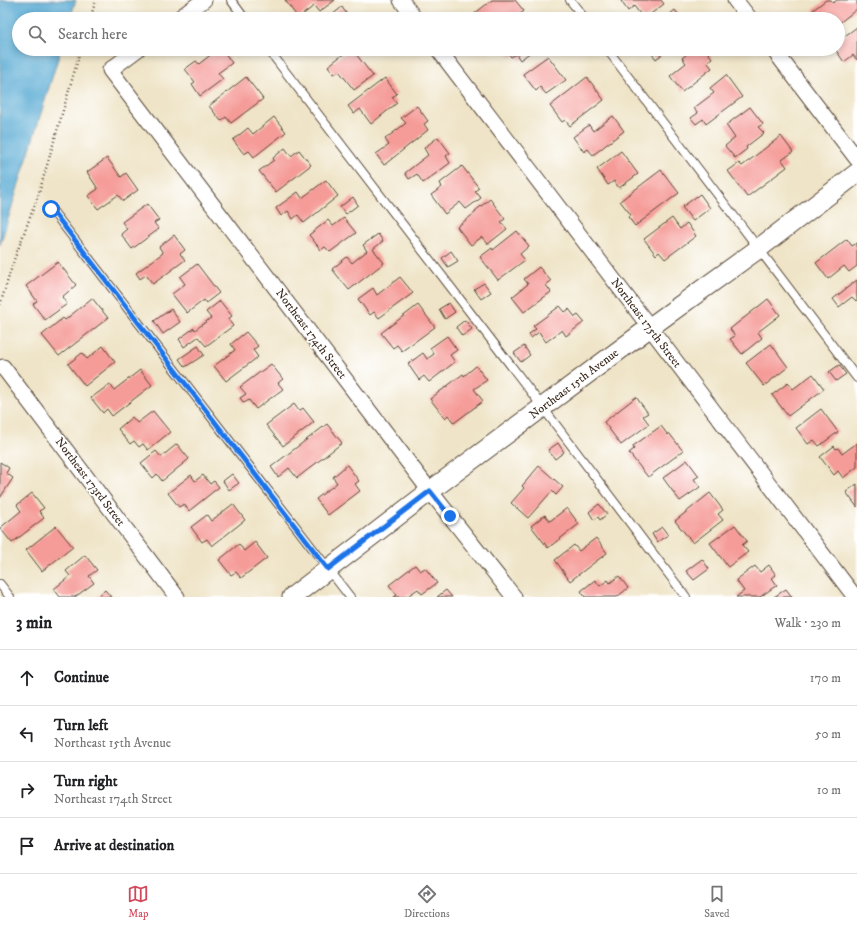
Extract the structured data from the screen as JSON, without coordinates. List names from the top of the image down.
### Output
{
  "streets": {
    "street": [
      "Northeast 175th Street",
      "Northeast 174th Street",
      "Northeast 15th Avenue",
      "Northeast 173rd Street"
    ]
  },
  "crossings": [
    ["Northeast 175th Street", "Northeast 15th Avenue"],
    ["Northeast 174th Street", "Northeast 15th Avenue"]
  ],
  "page": {
    "search": "Search here",
    "heading": ["3 min", "Walk · 230 m"],
    "list": [
      ["Continue", "170 m"],
      ["Turn left", "Northeast 15th Avenue", "50 m"],
      ["Turn right", "Northeast 174th Street", "10 m"],
      "Arrive at destination"
    ],
    "nav": ["Map", "Directions", "Saved"]
  }
}
